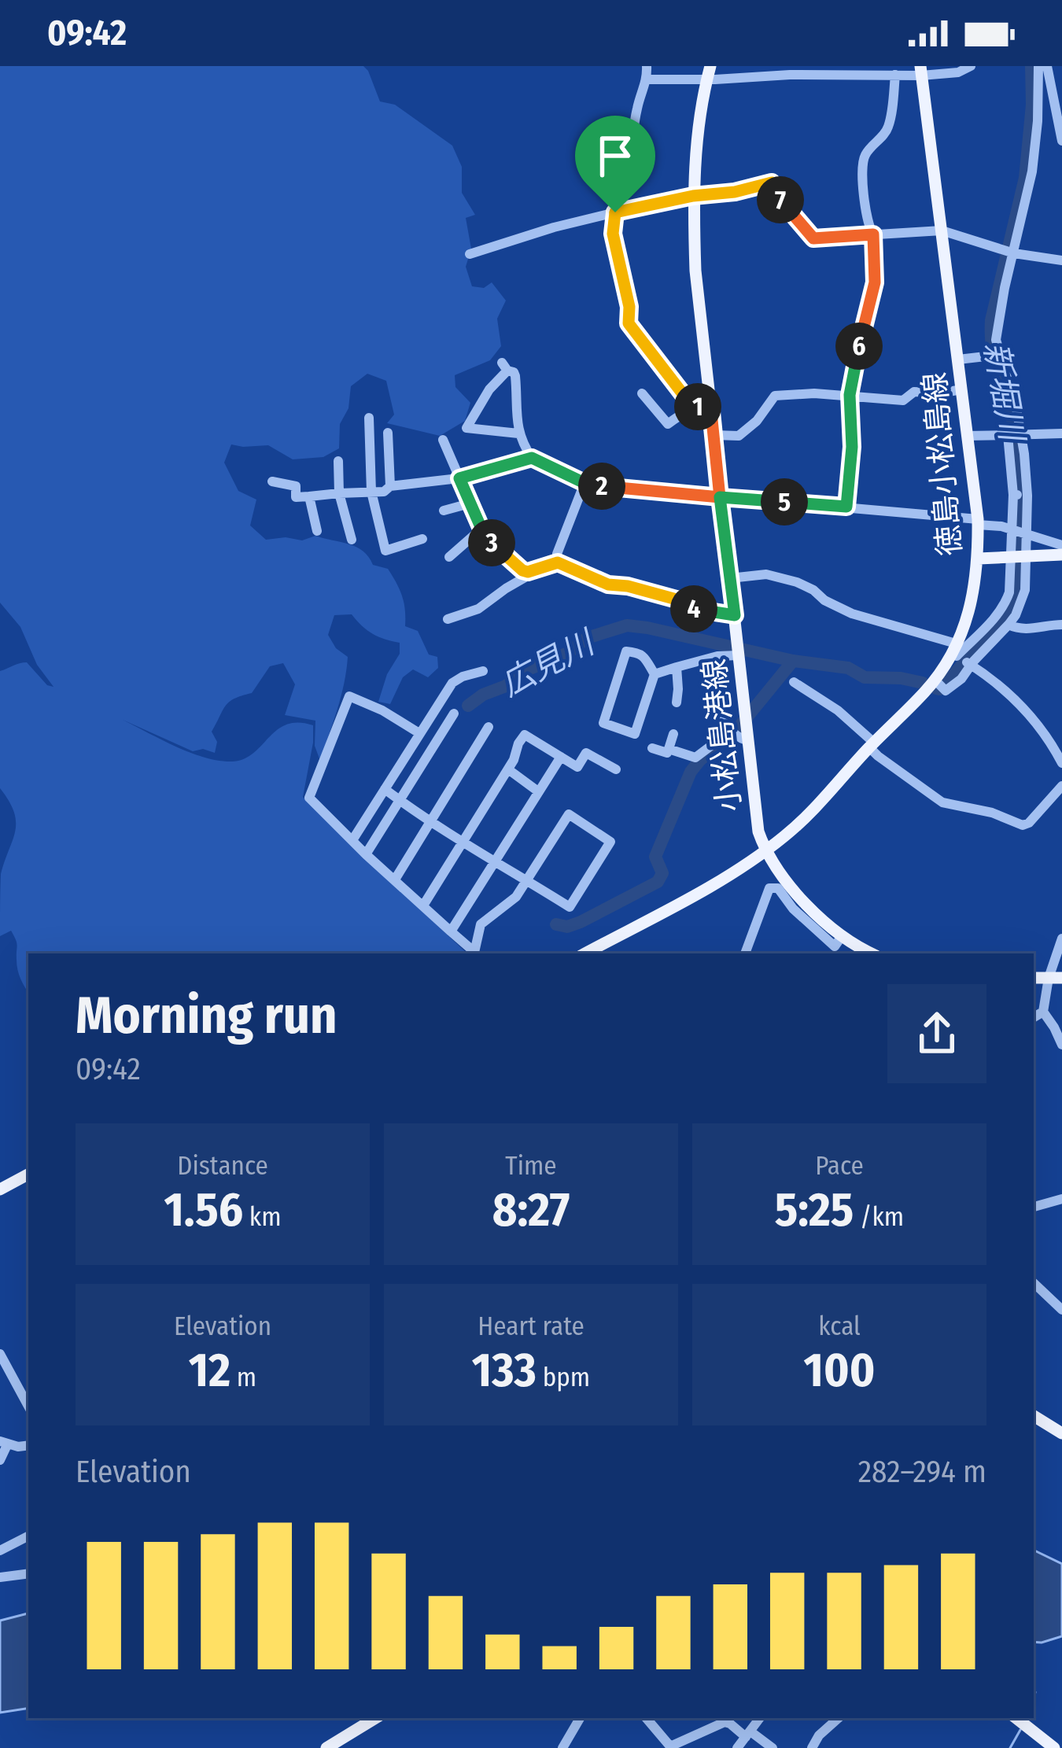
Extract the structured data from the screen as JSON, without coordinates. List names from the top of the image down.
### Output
{
  "streets": {
    "main road": ["徳島小松島線", "小松島港線"]
  },
  "crossings": [
    ["徳島小松島線", "小松島港線"]
  ],
  "water": ["新堀川", "広見川"],
  "page": {
    "status": "09:42",
    "pins": [
      "7",
      "6",
      "1",
      "2",
      "5",
      "3",
      "4"
    ],
    "heading": ["Morning run", "09:42"],
    "stats": [
      ["Distance", "1.56 km"],
      ["Time", "8:27"],
      ["Pace", "5:25 /km"],
      ["Elevation", "12 m"],
      ["Heart rate", "133 bpm"],
      ["kcal", "100"]
    ],
    "chart": ["Elevation", "282–294 m"]
  }
}
